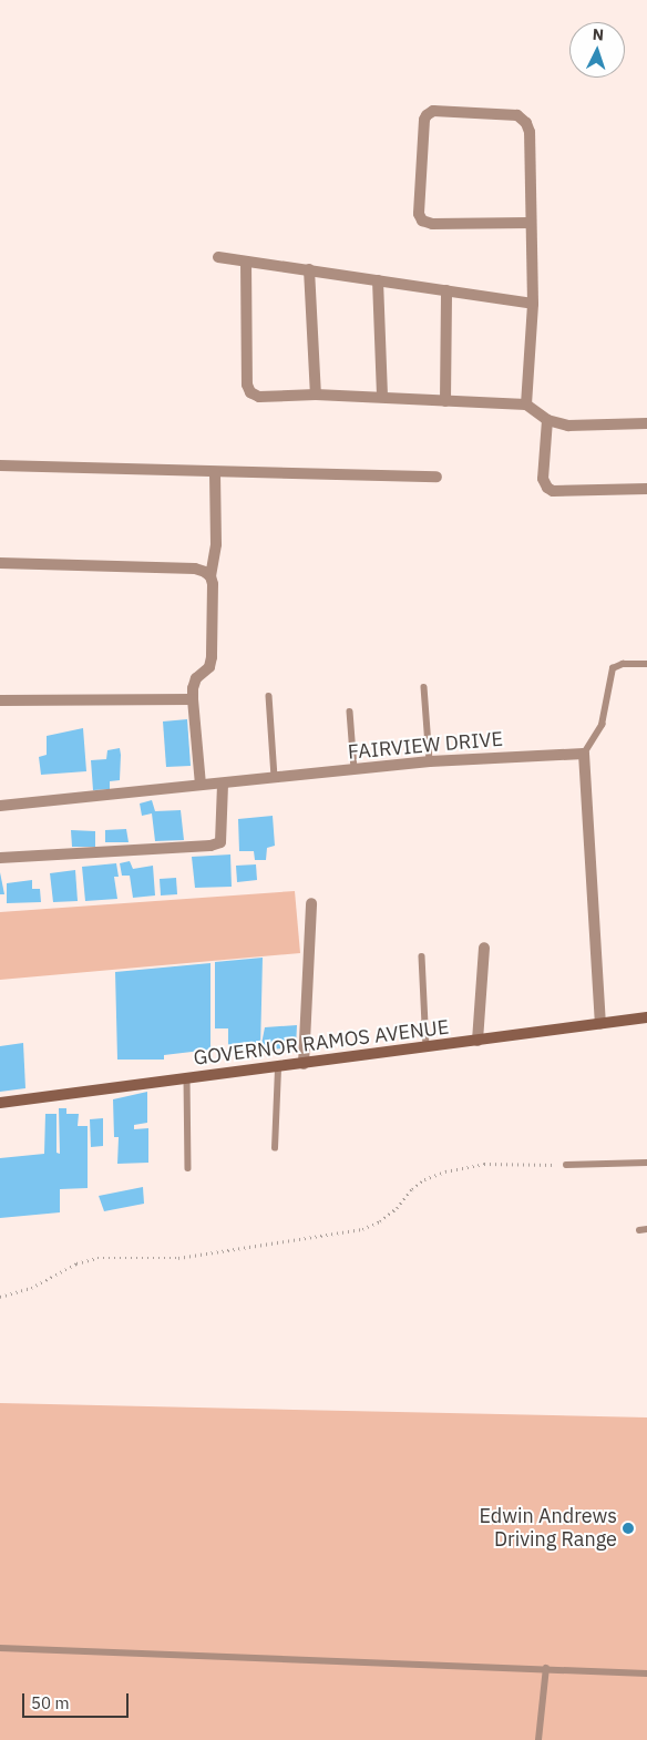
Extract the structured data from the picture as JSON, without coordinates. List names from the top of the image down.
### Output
{
  "streets": {
    "main road": ["GOVERNOR RAMOS AVENUE"],
    "street": ["FAIRVIEW DRIVE"]
  },
  "places": ["Edwin Andrews Driving Range"],
  "scale_bar": "50 m",
  "north": "top"
}
